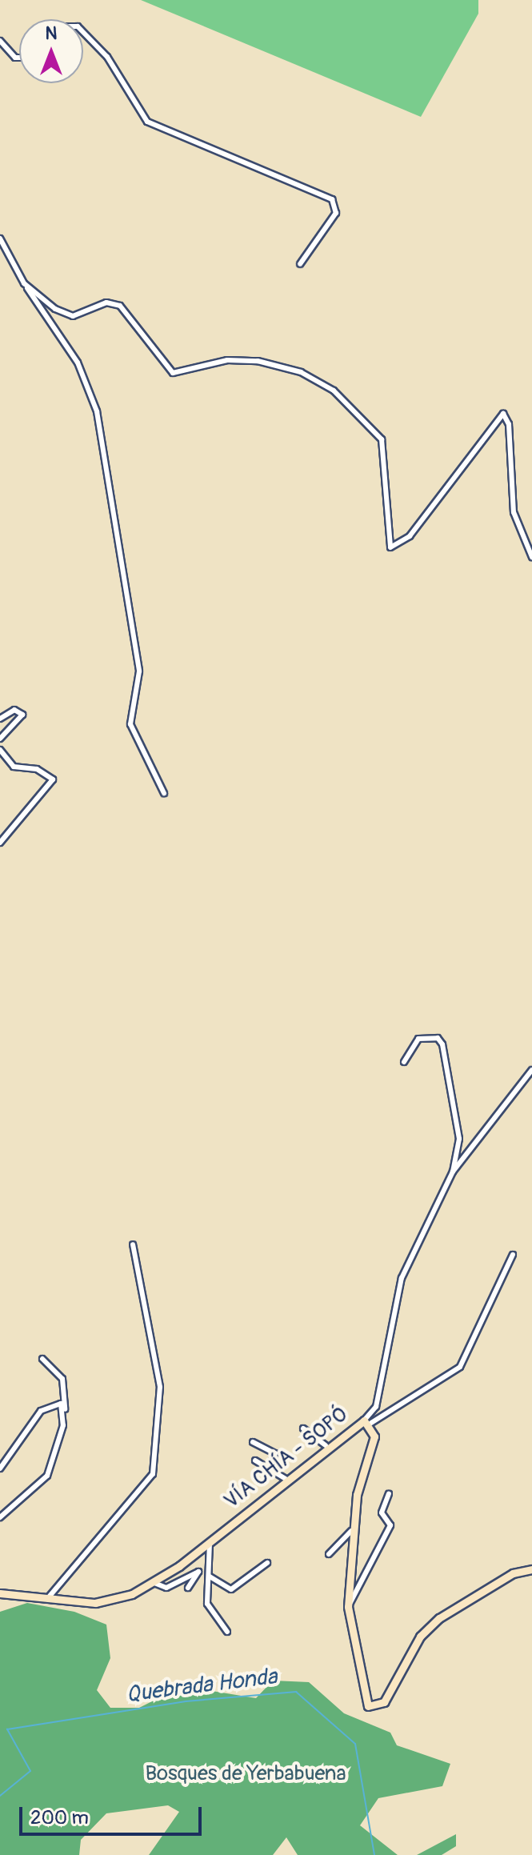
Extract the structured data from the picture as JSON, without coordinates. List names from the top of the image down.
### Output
{
  "streets": {
    "street": ["VÍA CHÍA - SOPÓ"]
  },
  "water": ["Quebrada Honda"],
  "parks": ["Bosques de Yerbabuena"],
  "scale_bar": "200 m",
  "north": "top"
}
